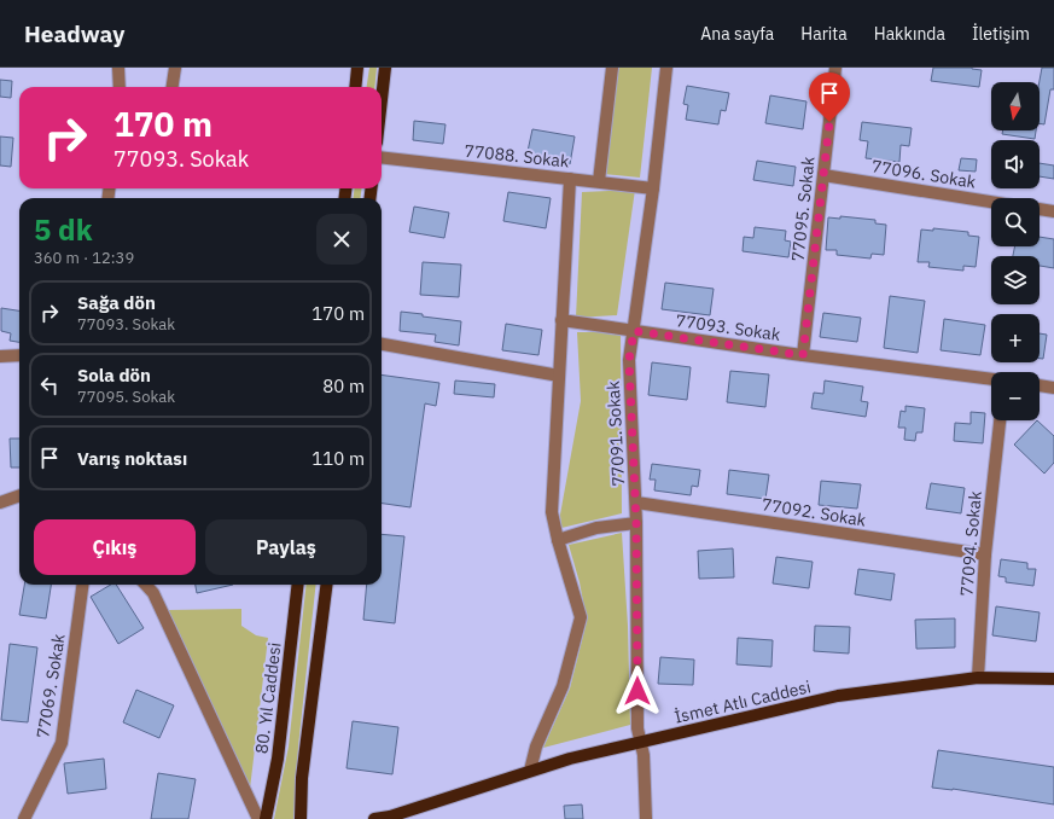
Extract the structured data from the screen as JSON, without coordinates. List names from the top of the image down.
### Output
{
  "streets": {
    "main road": ["80. Yıl Caddesi", "İsmet Atlı Caddesi"],
    "street": [
      "77088. Sokak",
      "77096. Sokak",
      "77095. Sokak",
      "77093. Sokak",
      "77091. Sokak",
      "77092. Sokak",
      "77094. Sokak",
      "77069. Sokak"
    ]
  },
  "crossings": [
    ["77088. Sokak", "77091. Sokak"],
    ["77096. Sokak", "77095. Sokak"],
    ["77095. Sokak", "77093. Sokak"],
    ["77093. Sokak", "77091. Sokak"],
    ["77091. Sokak", "77092. Sokak"],
    ["77091. Sokak", "İsmet Atlı Caddesi"],
    ["77092. Sokak", "77094. Sokak"],
    ["77094. Sokak", "İsmet Atlı Caddesi"]
  ],
  "north": "bottom",
  "page": {
    "header": "Headway",
    "nav": [
      "Ana sayfa",
      "Harita",
      "Hakkında",
      "İletişim"
    ],
    "map_buttons": ["+", "−"],
    "turn": ["170 m", "77093. Sokak"],
    "heading": ["5 dk", "360 m · 12:39"],
    "list": [
      {
        "name": "Sağa dön",
        "note": "77093. Sokak",
        "value": "170 m"
      },
      {
        "name": "Sola dön",
        "note": "77095. Sokak",
        "value": "80 m"
      },
      {
        "name": "Varış noktası",
        "value": "110 m"
      }
    ],
    "buttons": ["Çıkış", "Paylaş"]
  }
}
